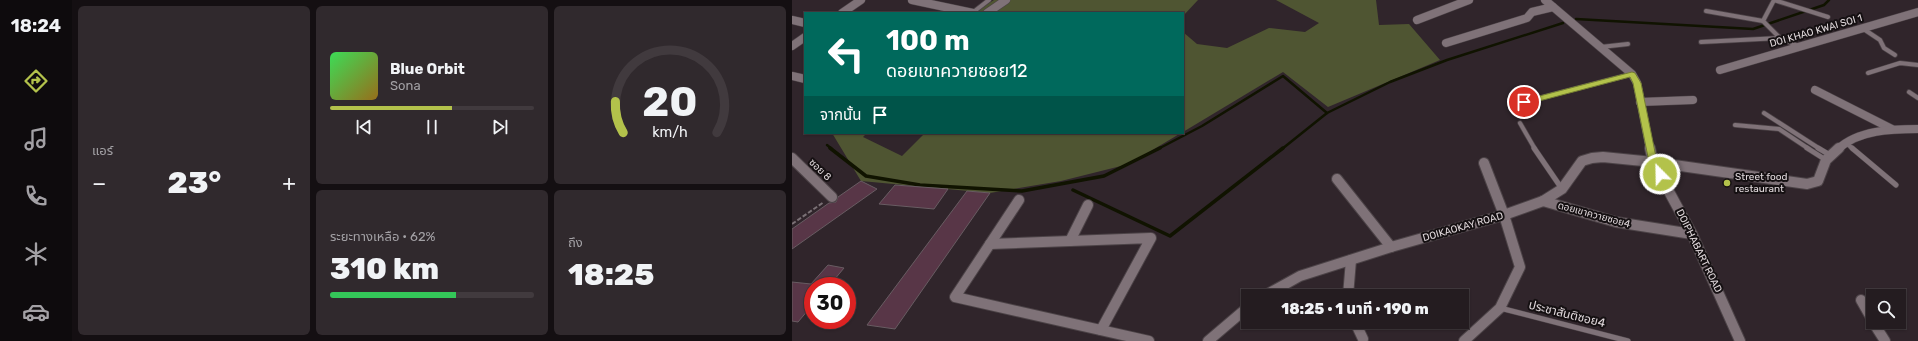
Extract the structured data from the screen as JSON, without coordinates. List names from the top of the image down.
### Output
{
  "streets": {
    "street": [
      "DOI KHAO KWAI SOI 1",
      "ซอย 8",
      "ดอยเขาควายซอย4",
      "DOIKAOKAY ROAD",
      "DOIPHABART ROAD"
    ],
    "lane": ["ประชาสันติซอย4"]
  },
  "crossings": [
    ["ดอยเขาควายซอย4", "DOIKAOKAY ROAD"],
    ["ดอยเขาควายซอย4", "DOIPHABART ROAD"],
    ["DOIKAOKAY ROAD", "DOIPHABART ROAD"]
  ],
  "places": ["Street food restaurant"],
  "page": {
    "tabs": "18:24",
    "tile": [
      "แอร์",
      ["ระยะทางเหลือ · 62%", "310 km"],
      ["ถึง", "18:25"]
    ],
    "turn": ["100 m", "ดอยเขาควายซอย12"],
    "song": ["Blue Orbit", "Sona"],
    "then": "จากนั้น",
    "heat": ["−", "23°", "+"],
    "limit": "30",
    "trip": "18:25 · 1 นาที · 190 m",
    "gauge": ["20", "km/h"]
  }
}
